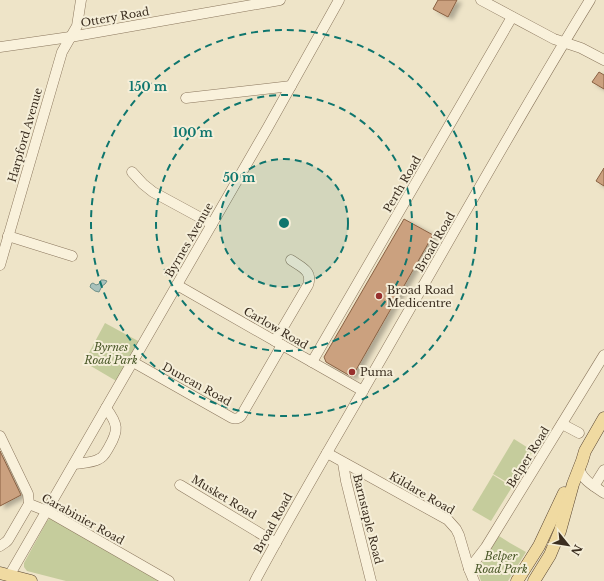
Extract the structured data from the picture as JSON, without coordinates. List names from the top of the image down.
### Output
{
  "streets": {
    "street": [
      "Ottery Road",
      "Harpford Avenue",
      "Perth Road",
      "Byrnes Avenue",
      "Broad Road",
      "Carlow Road",
      "Duncan Road",
      "Belper Road",
      "Kildare Road",
      "Musket Road",
      "Carabinier Road",
      "Barnstaple Road"
    ]
  },
  "crossings": [
    ["Ottery Road", "Harpford Avenue"],
    ["Perth Road", "Carlow Road"],
    ["Byrnes Avenue", "Carlow Road"],
    ["Byrnes Avenue", "Duncan Road"],
    ["Byrnes Avenue", "Carabinier Road"],
    ["Broad Road", "Carlow Road"],
    ["Broad Road", "Kildare Road"],
    ["Broad Road", "Musket Road"],
    ["Carlow Road", "Duncan Road"],
    ["Belper Road", "Kildare Road"],
    ["Kildare Road", "Barnstaple Road"]
  ],
  "parks": ["Byrnes Road Park", "Belper Road Park"],
  "places": ["Broad Road Medicentre", "Puma"],
  "north": "bottom right",
  "rings": ["150 m", "100 m", "50 m"]
}
